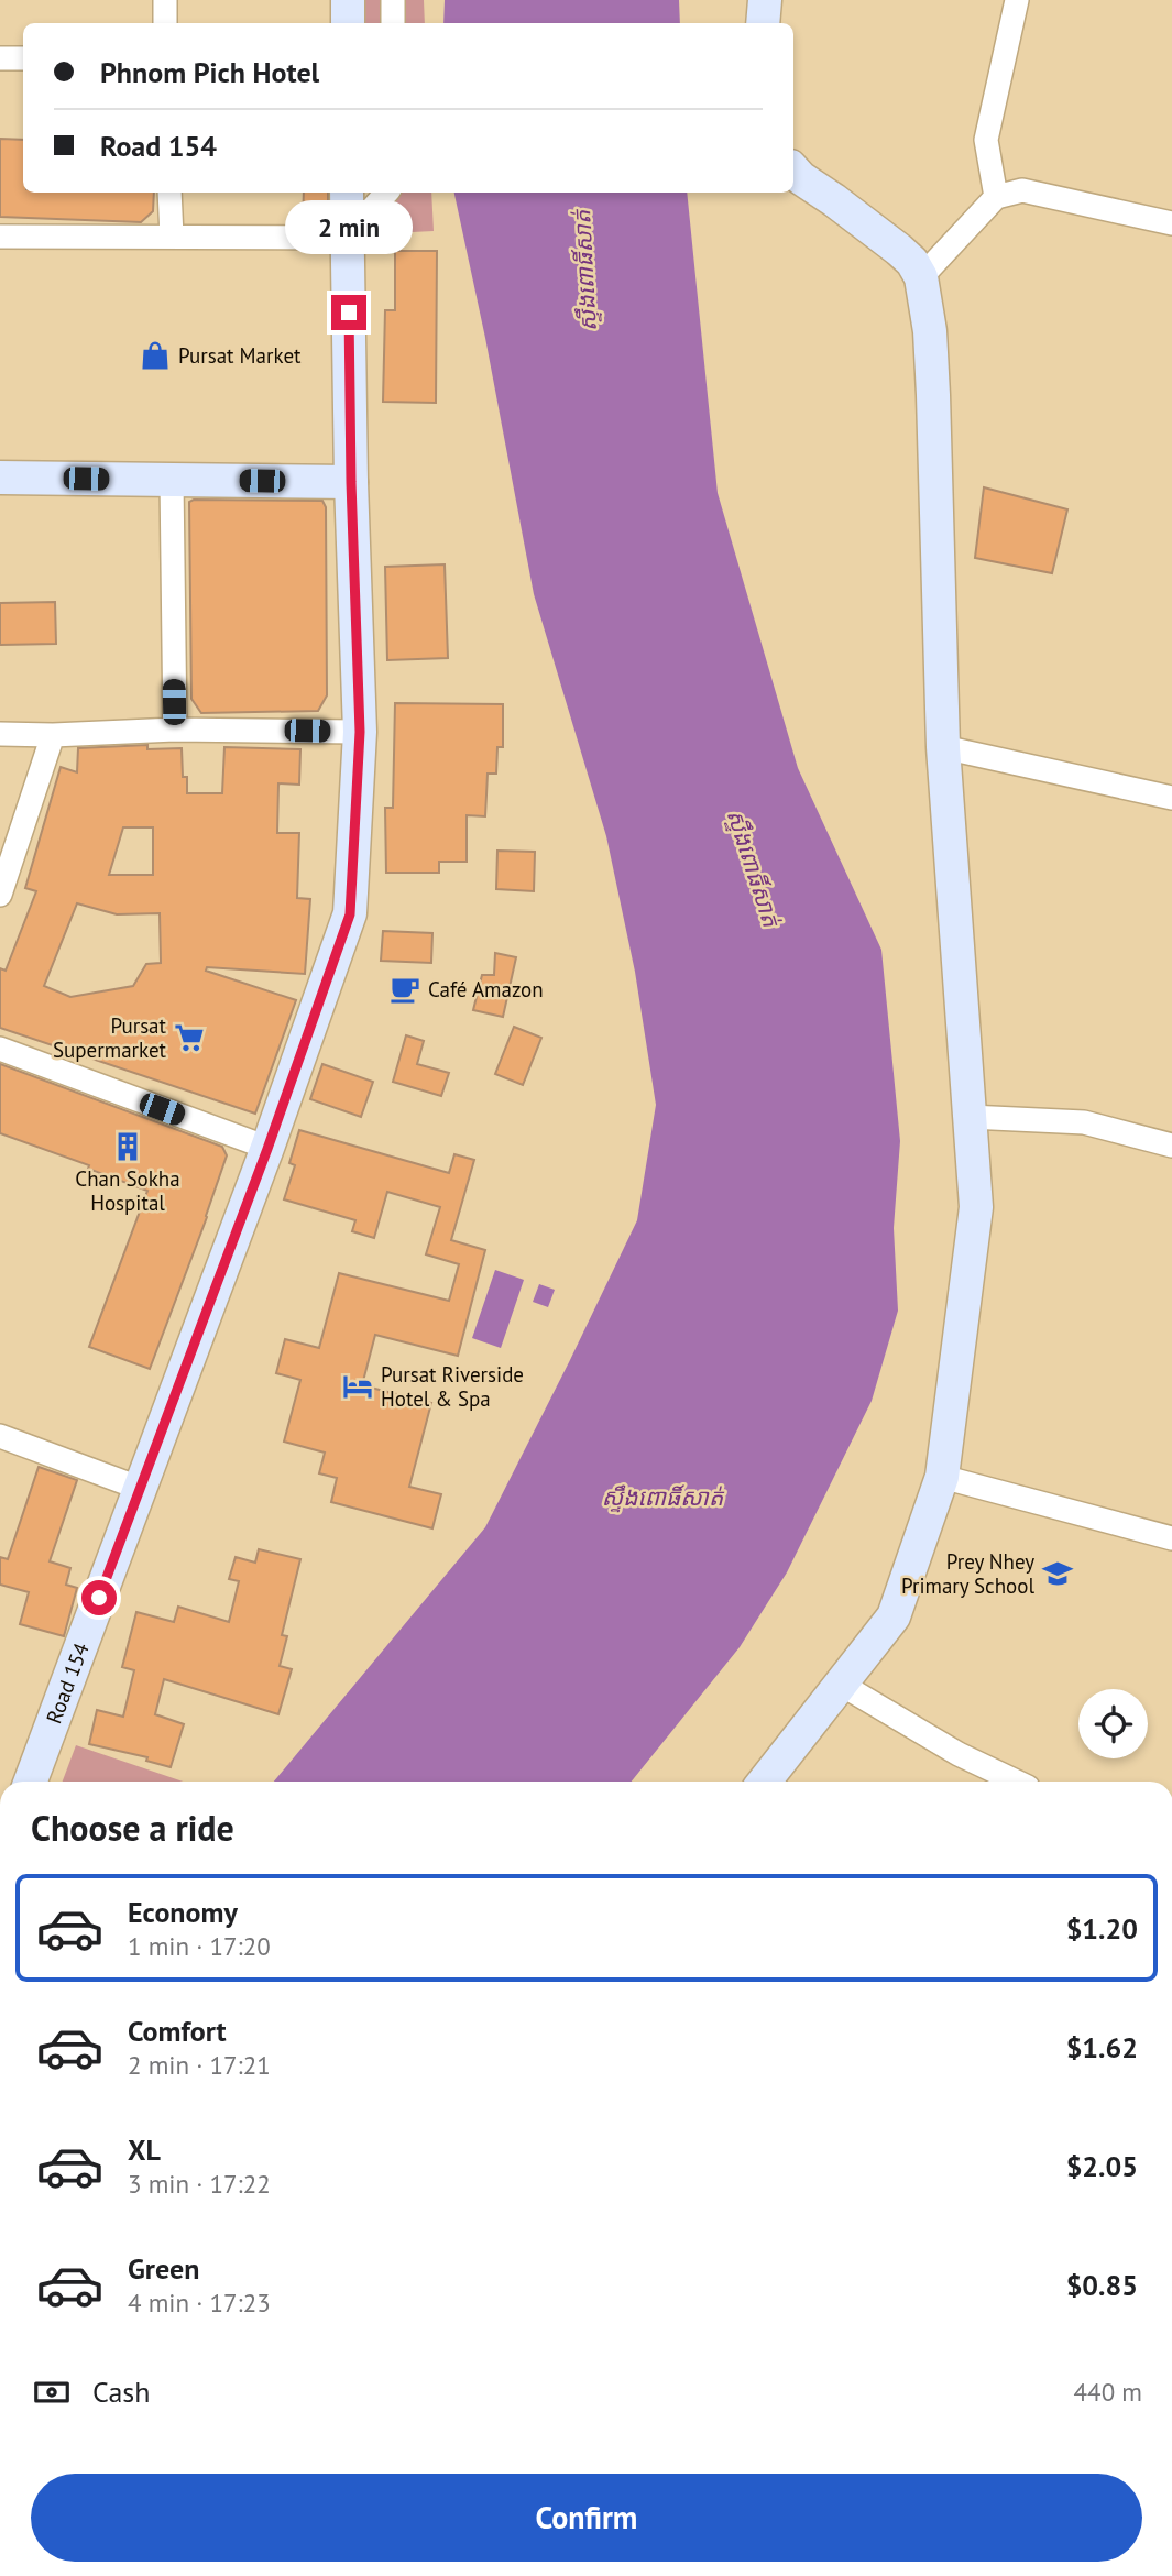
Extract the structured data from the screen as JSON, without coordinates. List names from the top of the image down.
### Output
{
  "streets": {
    "street": ["Road 154"]
  },
  "water": ["ស្ទឹងពោធិ៍សាត់"],
  "places": {
    "shop": ["Pursat Market"],
    "cafe": ["Café Amazon"],
    "supermarket": ["Pursat Supermarket"],
    "building": ["Chan Sokha Hospital"],
    "hotel": ["Pursat Riverside Hotel & Spa"],
    "school or university": ["Prey Nhey Primary School"]
  },
  "page": {
    "banner": ["Phnom Pich Hotel", "Road 154"],
    "bubble": "2 min",
    "heading": "Choose a ride",
    "list": [
      {
        "name": "Economy",
        "note": "1 min · 17:20",
        "value": "$1.20"
      },
      {
        "name": "Comfort",
        "note": "2 min · 17:21",
        "value": "$1.62"
      },
      {
        "name": "XL",
        "note": "3 min · 17:22",
        "value": "$2.05"
      },
      {
        "name": "Green",
        "note": "4 min · 17:23",
        "value": "$0.85"
      }
    ],
    "pay": ["Cash", "440 m"],
    "buttons": "Confirm"
  }
}
